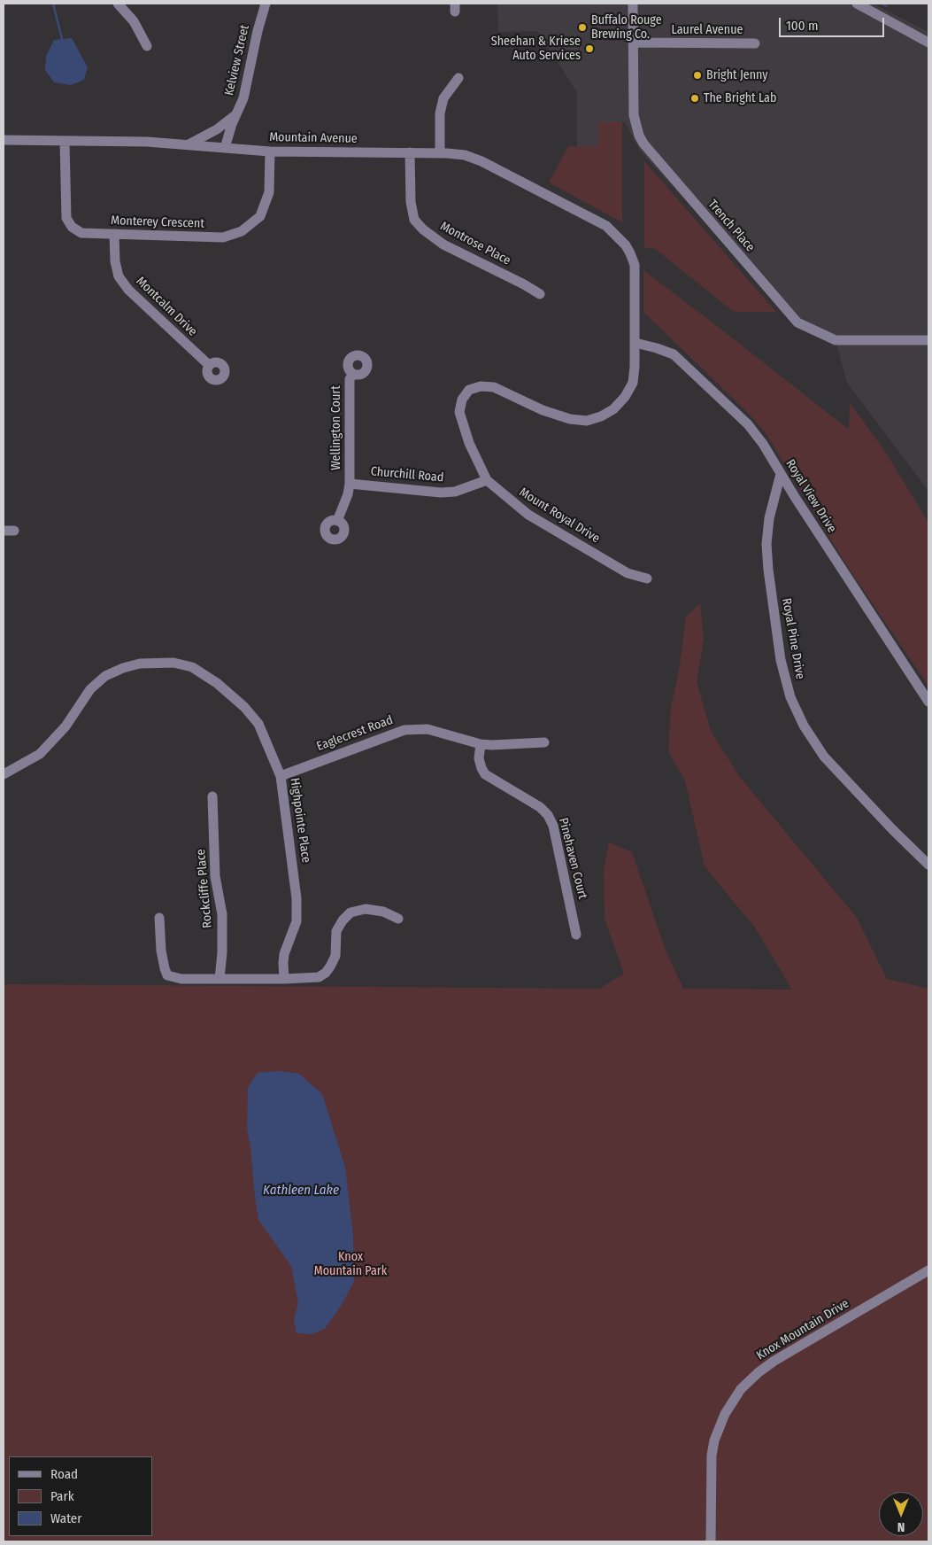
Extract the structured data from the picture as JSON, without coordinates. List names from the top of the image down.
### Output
{
  "streets": {
    "street": [
      "Laurel Avenue",
      "Kelview Street",
      "Mountain Avenue",
      "Monterey Crescent",
      "Trench Place",
      "Montrose Place",
      "Montcalm Drive",
      "Wellington Court",
      "Churchill Road",
      "Royal View Drive",
      "Mount Royal Drive",
      "Royal Pine Drive",
      "Eaglecrest Road",
      "Highpointe Place",
      "Pinehaven Court",
      "Rockcliffe Place",
      "Knox Mountain Drive"
    ]
  },
  "crossings": [
    ["Laurel Avenue", "Trench Place"],
    ["Kelview Street", "Mountain Avenue"],
    ["Mountain Avenue", "Monterey Crescent"],
    ["Mountain Avenue", "Montrose Place"],
    ["Mountain Avenue", "Mount Royal Drive"],
    ["Monterey Crescent", "Montcalm Drive"],
    ["Wellington Court", "Churchill Road"],
    ["Churchill Road", "Mount Royal Drive"],
    ["Royal View Drive", "Mount Royal Drive"],
    ["Royal View Drive", "Royal Pine Drive"],
    ["Eaglecrest Road", "Highpointe Place"],
    ["Eaglecrest Road", "Pinehaven Court"]
  ],
  "water": ["Kathleen Lake"],
  "parks": ["Knox Mountain Park"],
  "places": [
    "Buffalo Rouge Brewing Co.",
    "Sheehan & Kriese Auto Services",
    "Bright Jenny",
    "The Bright Lab"
  ],
  "legend": ["Road", "Park", "Water"],
  "scale_bar": "100 m",
  "north": "bottom"
}
